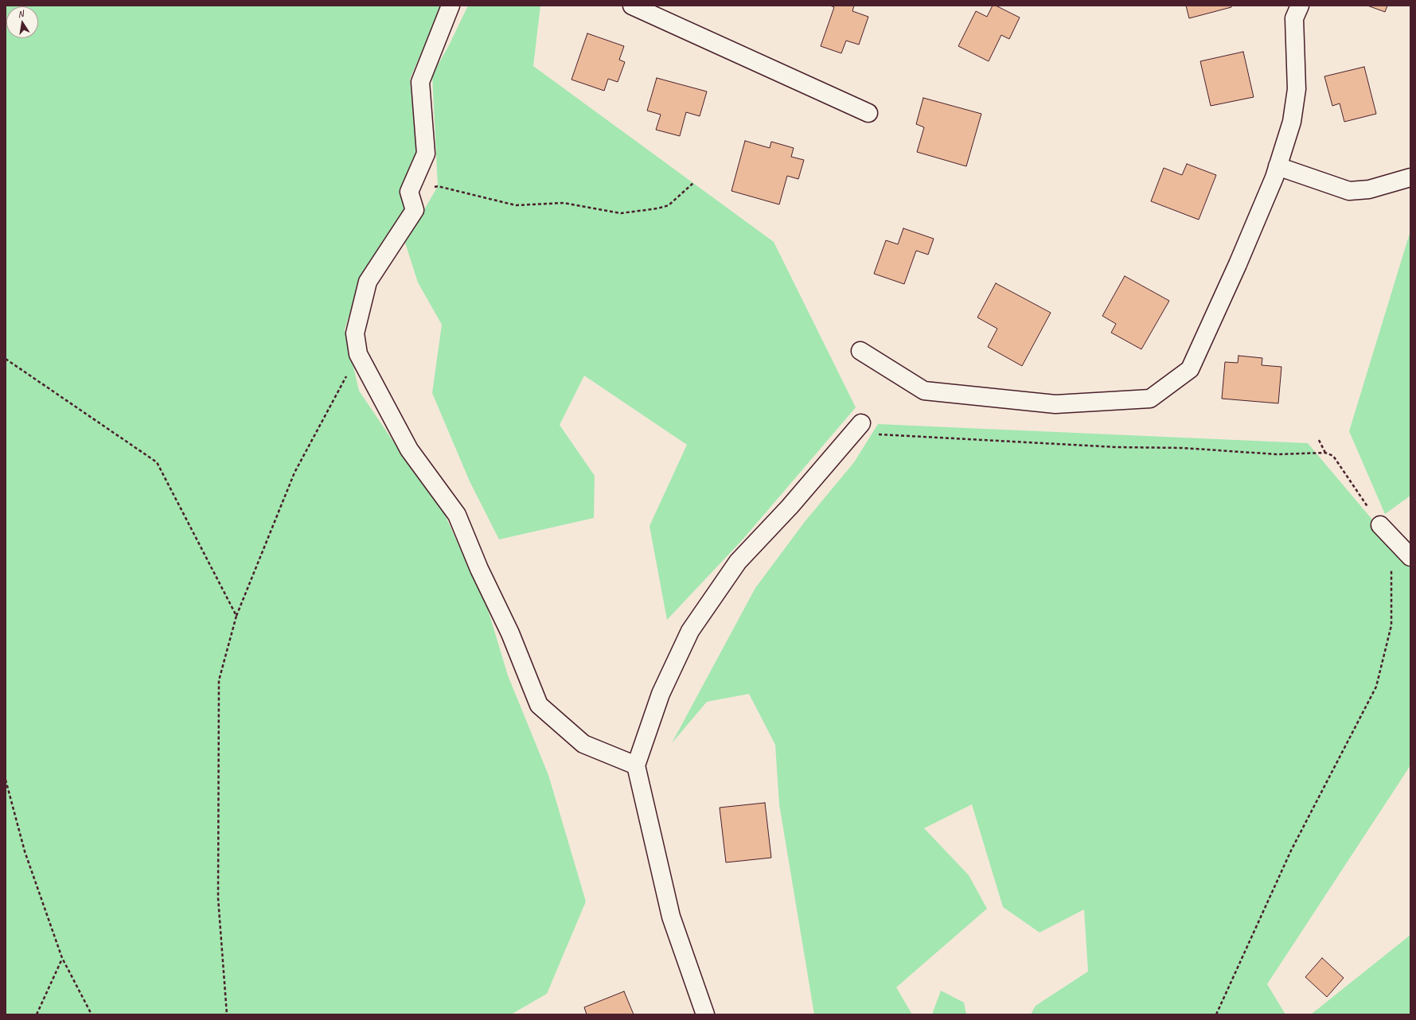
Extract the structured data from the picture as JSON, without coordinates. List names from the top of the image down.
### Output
{
  "north": "top"
}
